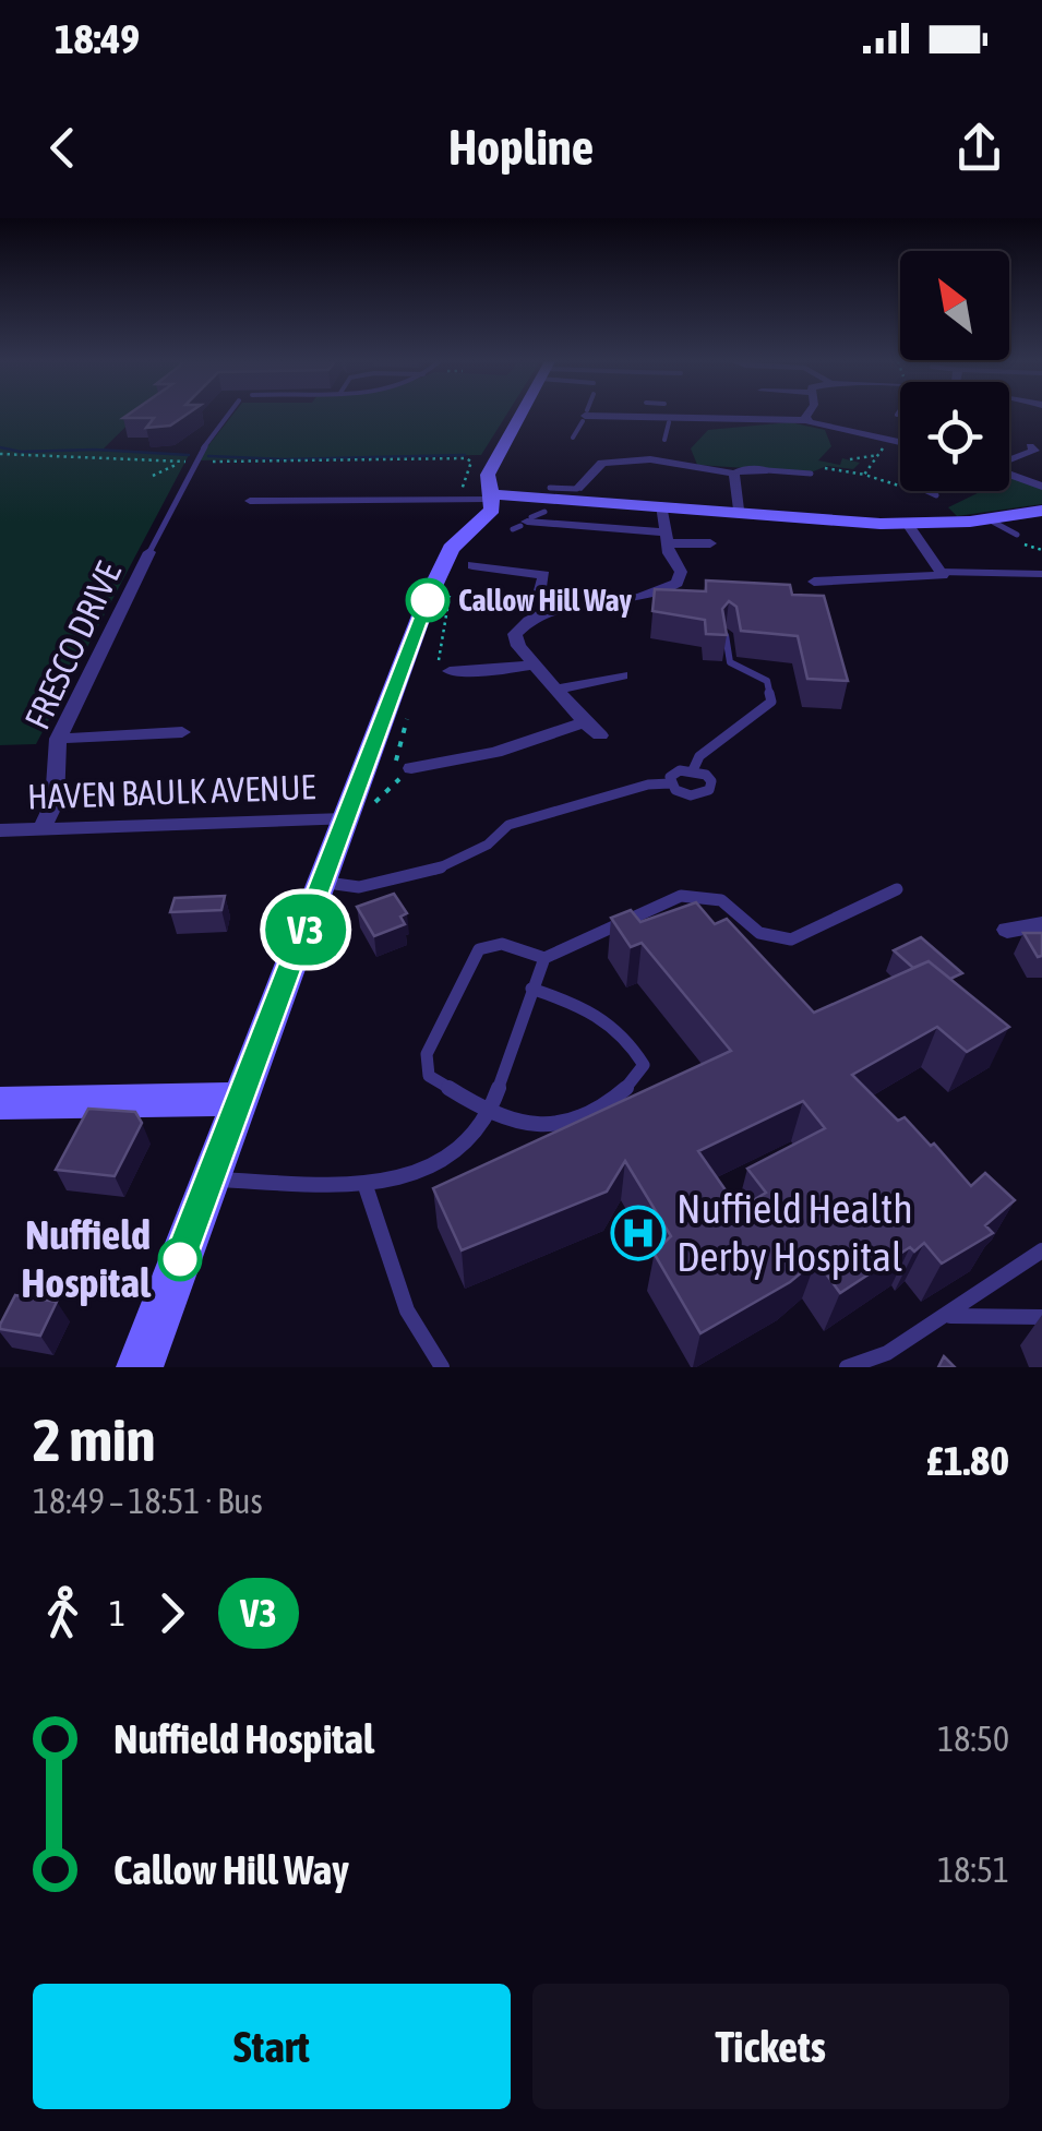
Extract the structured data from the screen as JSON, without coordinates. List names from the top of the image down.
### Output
{
  "streets": {
    "street": ["FRESCO DRIVE", "HAVEN BAULK AVENUE"]
  },
  "crossings": [
    ["FRESCO DRIVE", "HAVEN BAULK AVENUE"]
  ],
  "places": {
    "other": ["Callow Hill Way", "Nuffield Hospital"],
    "hospital": ["Nuffield Health Derby Hospital"]
  },
  "lines": ["bus line V3"],
  "north": "top left",
  "page": {
    "status": "18:49",
    "header": "Hopline",
    "on_map": "V3",
    "heading": ["2 min", "18:49 – 18:51 · Bus", "£1.80"],
    "legs": ["1", "V3"],
    "list": [
      {
        "name": "Nuffield Hospital",
        "value": "18:50"
      },
      {
        "name": "Callow Hill Way",
        "value": "18:51"
      }
    ],
    "buttons": ["Start", "Tickets"]
  }
}
